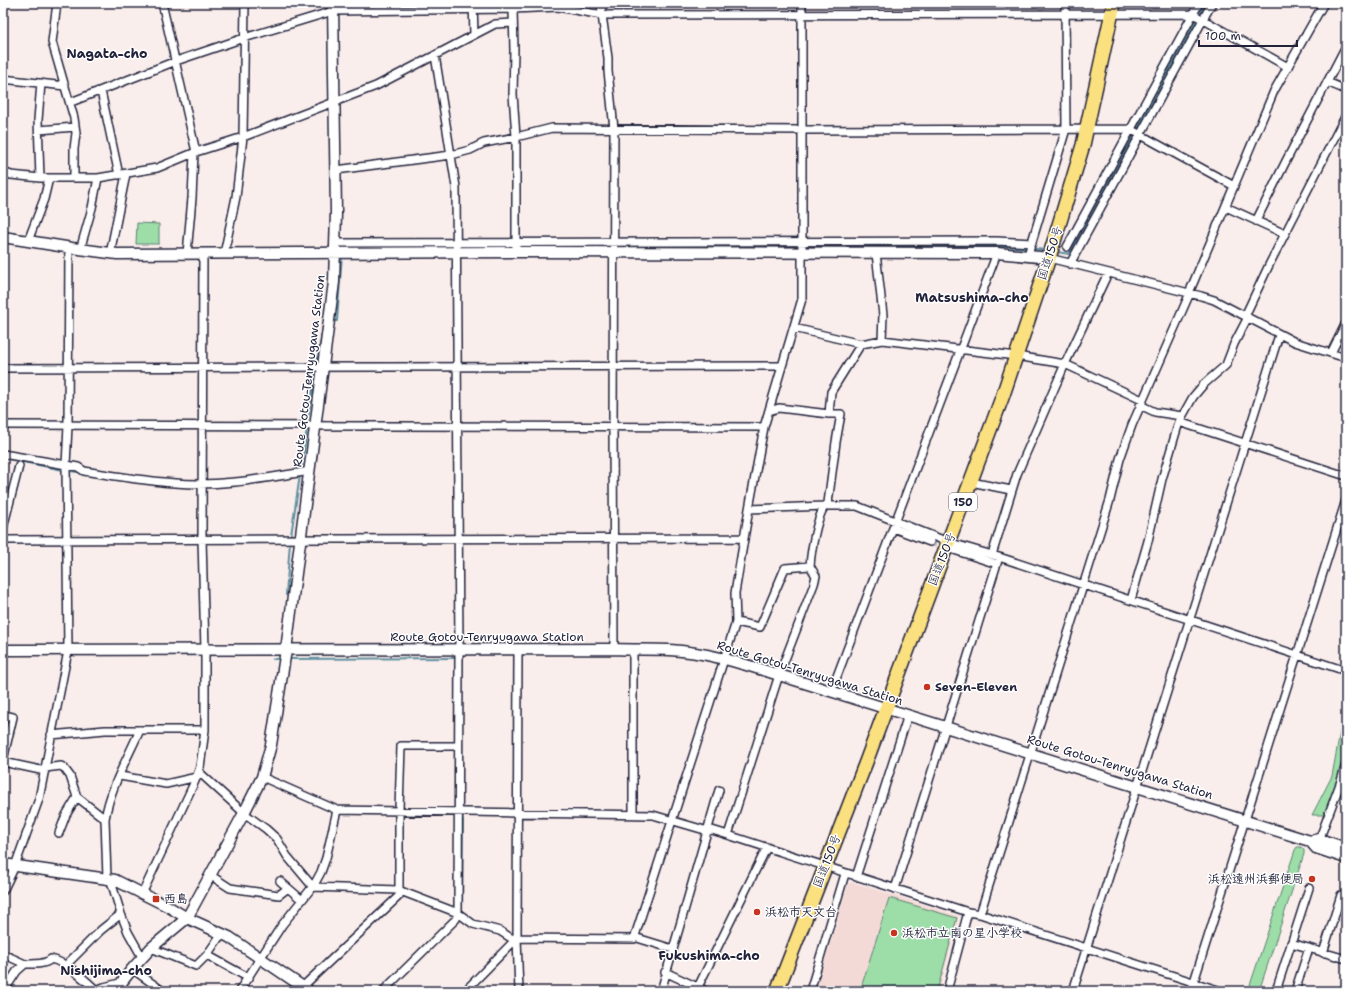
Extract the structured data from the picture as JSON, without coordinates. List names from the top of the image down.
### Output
{
  "streets": {
    "highway": ["国道150号", "150"],
    "street": ["Route Gotou-Tenryugawa Station"]
  },
  "crossings": [
    ["国道150号", "Route Gotou-Tenryugawa Station"]
  ],
  "districts": [
    "Nagata-cho",
    "Matsushima-cho",
    "Fukushima-cho",
    "Nishijima-cho"
  ],
  "places": {
    "other": [
      "Seven-Eleven",
      "浜松遠州浜郵便局",
      "浜松市天文台",
      "浜松市立南の星小学校"
    ],
    "transit": ["西島"]
  },
  "scale_bar": "100 m"
}
